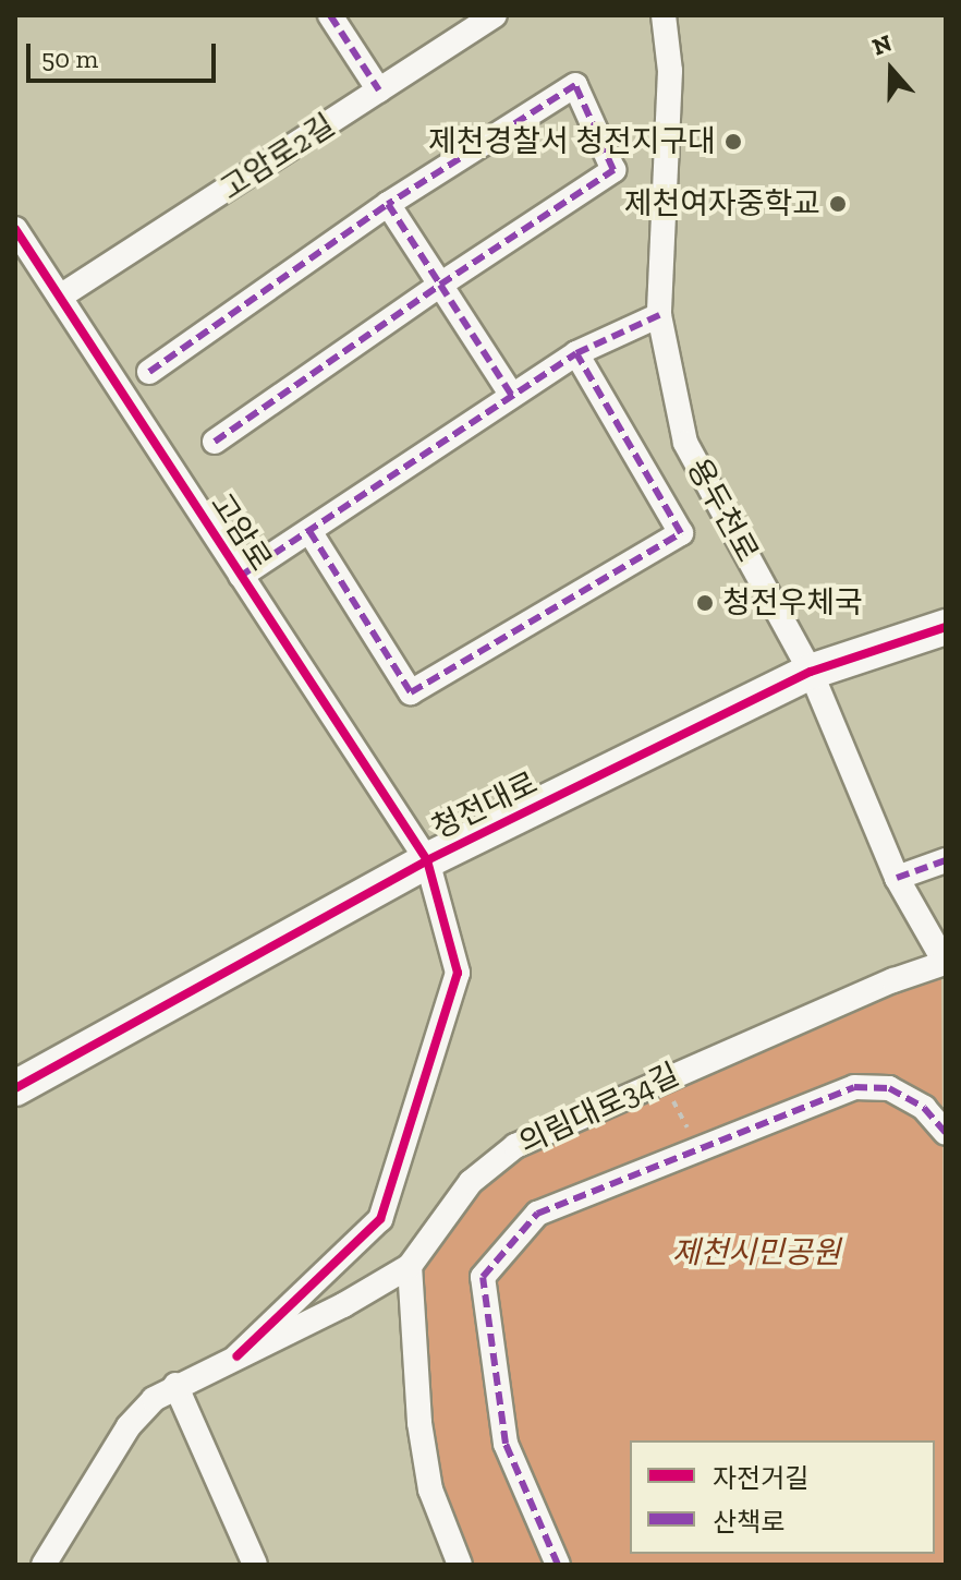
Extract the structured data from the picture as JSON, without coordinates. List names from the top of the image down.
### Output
{
  "streets": {
    "street": [
      "고암로2길",
      "용두천로",
      "고암로",
      "청전대로",
      "의림대로34길"
    ]
  },
  "crossings": [
    ["고암로2길", "고암로"],
    ["용두천로", "청전대로"],
    ["용두천로", "의림대로34길"],
    ["고암로", "청전대로"],
    ["고암로", "의림대로34길"]
  ],
  "parks": ["제천시민공원"],
  "places": ["제천경찰서 청전지구대", "제천여자중학교", "청전우체국"],
  "legend": ["자전거길", "산책로"],
  "scale_bar": "50 m",
  "north": "top"
}
